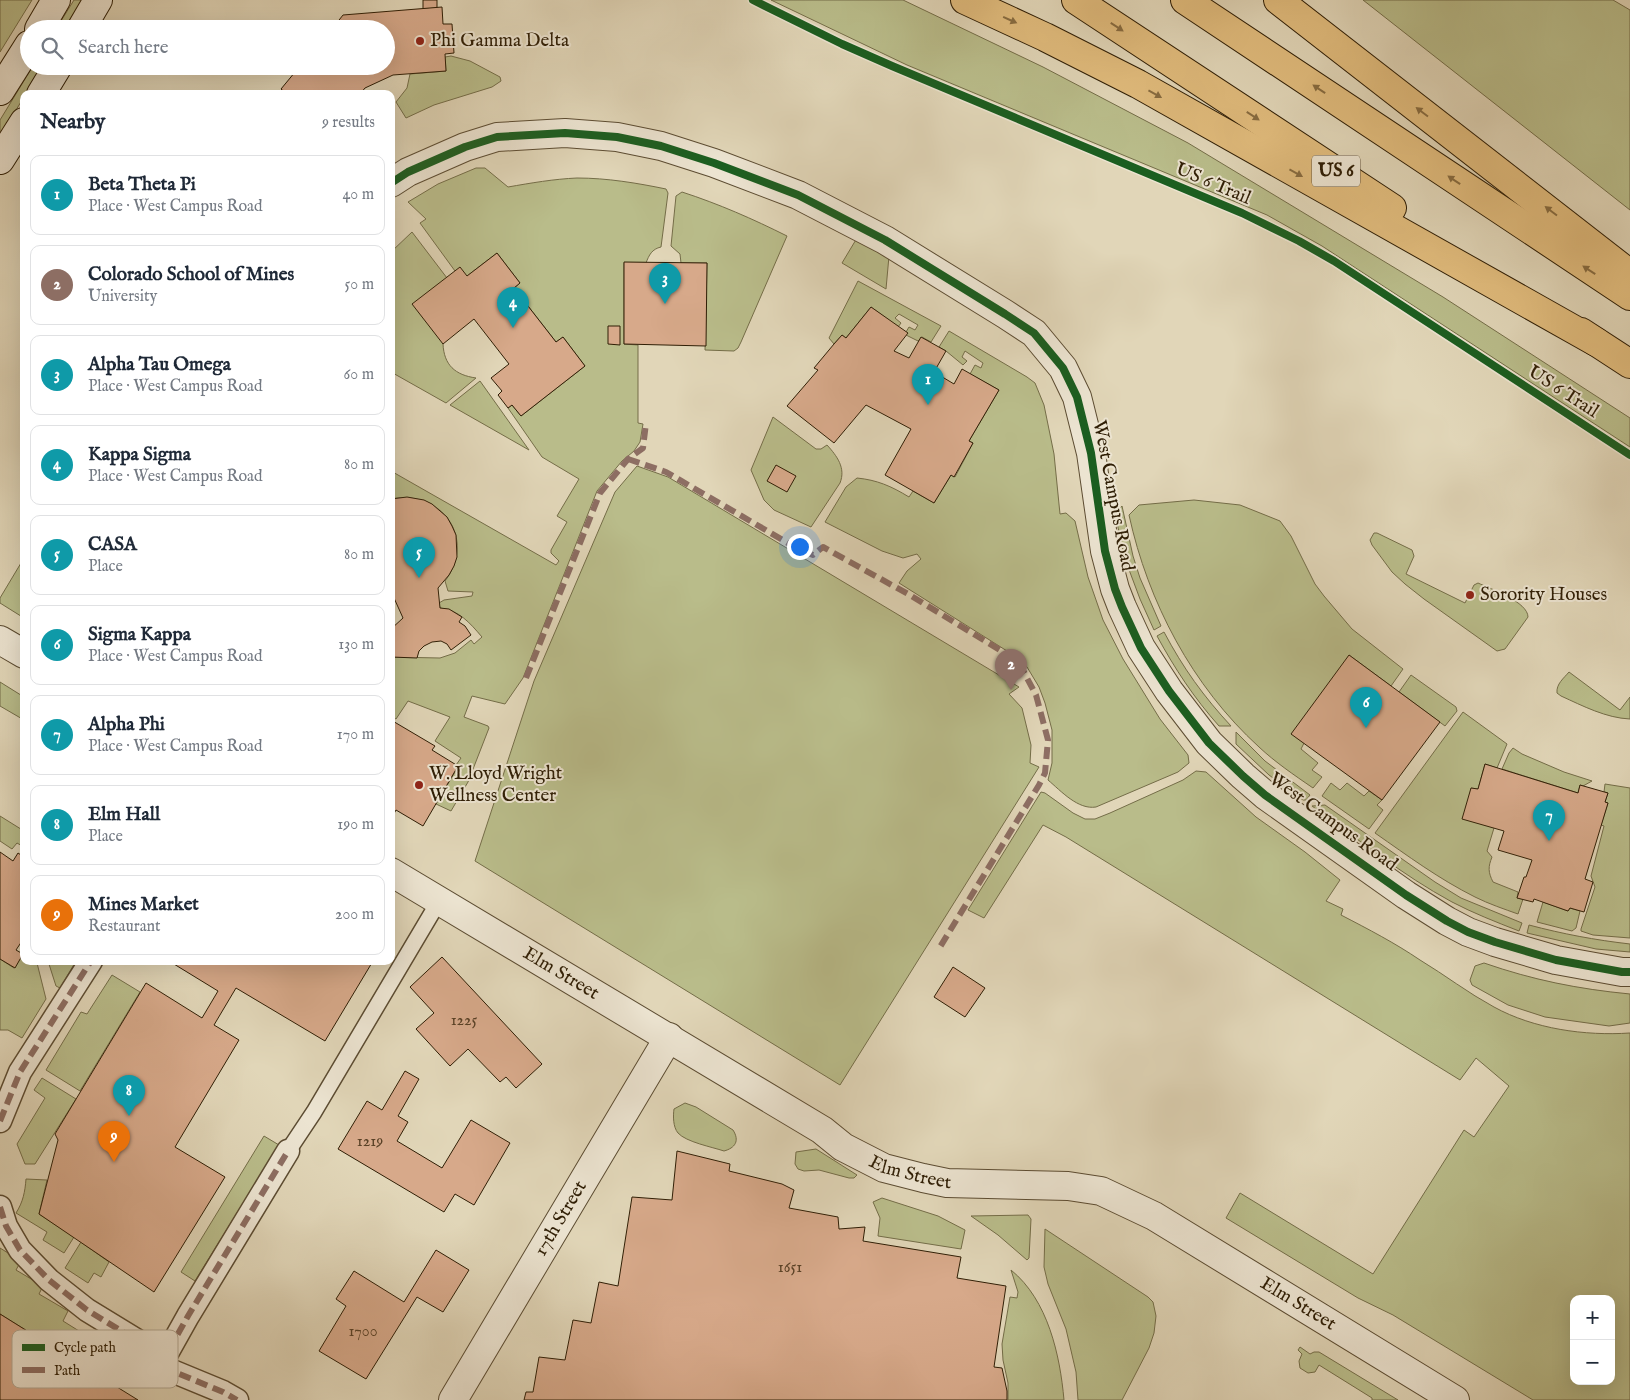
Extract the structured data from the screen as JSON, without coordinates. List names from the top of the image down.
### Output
{
  "streets": {
    "highway": ["US 6"],
    "street": ["West Campus Road", "Elm Street", "17th Street"],
    "cycle path": ["US 6 Trail"]
  },
  "crossings": [
    ["Elm Street", "17th Street"]
  ],
  "places": ["Phi Gamma Delta", "Sorority Houses", "W. Lloyd Wright Wellness Center"],
  "house_numbers": [
    "1225",
    "1219",
    "1651",
    "1700"
  ],
  "legend": ["Cycle path", "Path"],
  "page": {
    "search": "Search here",
    "heading": ["Nearby", "9 results"],
    "list": [
      {
        "mark": "1",
        "name": "Beta Theta Pi",
        "note": "Place · West Campus Road",
        "value": "40 m"
      },
      {
        "mark": "2",
        "name": "Colorado School of Mines",
        "note": "University",
        "value": "50 m"
      },
      {
        "mark": "3",
        "name": "Alpha Tau Omega",
        "note": "Place · West Campus Road",
        "value": "60 m"
      },
      {
        "mark": "4",
        "name": "Kappa Sigma",
        "note": "Place · West Campus Road",
        "value": "80 m"
      },
      {
        "mark": "5",
        "name": "CASA",
        "note": "Place",
        "value": "80 m"
      },
      {
        "mark": "6",
        "name": "Sigma Kappa",
        "note": "Place · West Campus Road",
        "value": "130 m"
      },
      {
        "mark": "7",
        "name": "Alpha Phi",
        "note": "Place · West Campus Road",
        "value": "170 m"
      },
      {
        "mark": "8",
        "name": "Elm Hall",
        "note": "Place",
        "value": "190 m"
      },
      {
        "mark": "9",
        "name": "Mines Market",
        "note": "Restaurant",
        "value": "200 m"
      }
    ],
    "pins": [
      "3",
      "4",
      "1",
      "5",
      "2",
      "6",
      "7",
      "8",
      "9"
    ],
    "map_buttons": ["+", "−"]
  }
}
